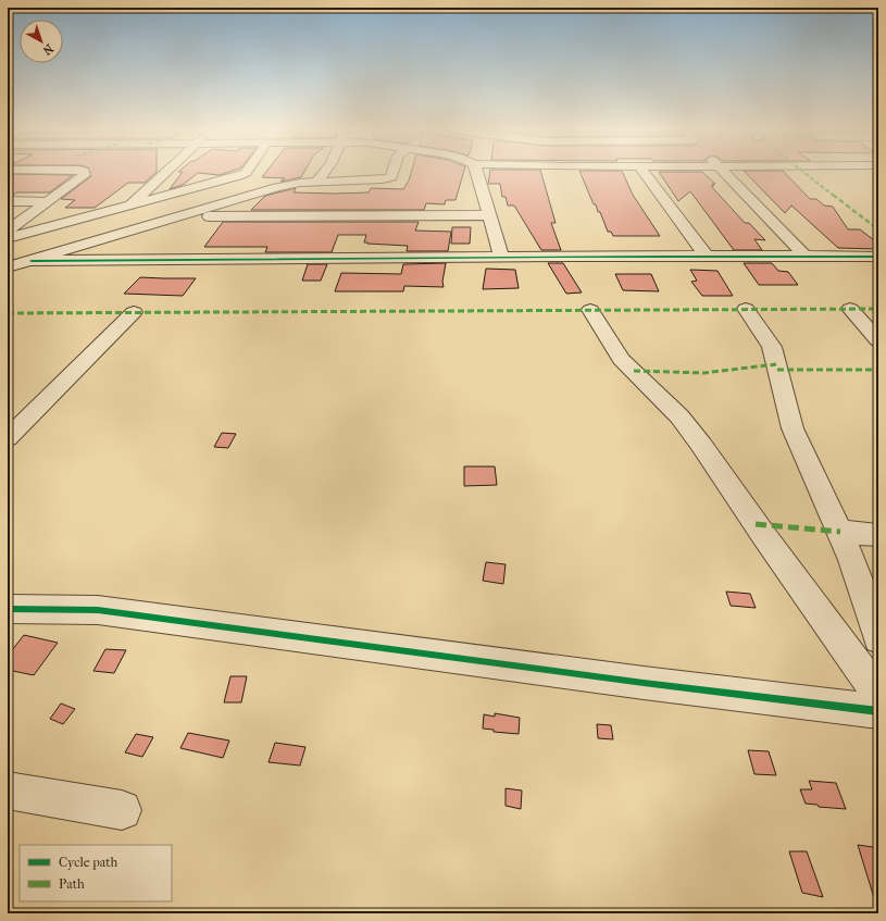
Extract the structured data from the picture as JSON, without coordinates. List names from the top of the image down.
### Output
{
  "legend": ["Cycle path", "Path"],
  "north": "bottom right"
}
